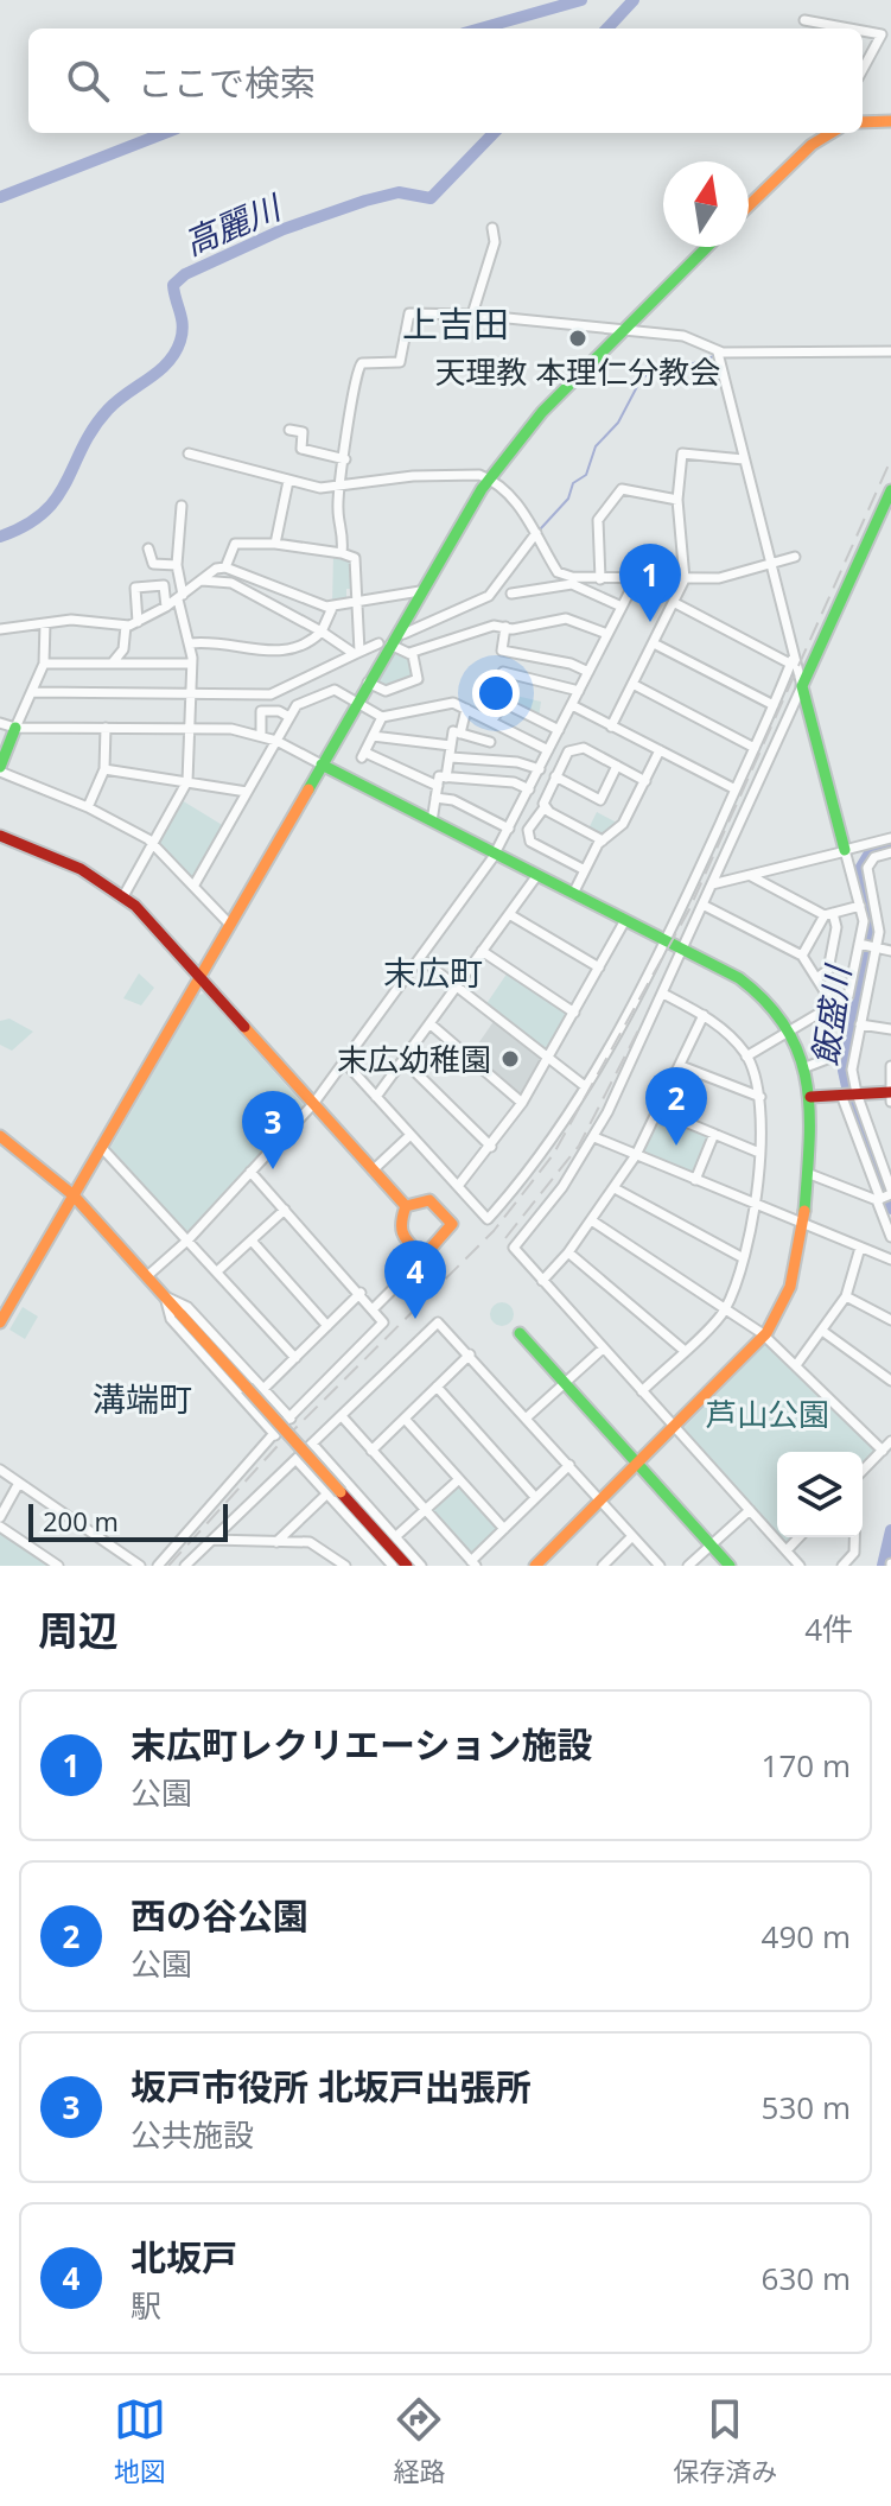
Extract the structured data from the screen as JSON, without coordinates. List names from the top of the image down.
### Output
{
  "districts": ["上吉田", "末広町", "溝端町"],
  "water": ["高麗川", "飯盛川"],
  "parks": ["芦山公園"],
  "places": ["天理教 本理仁分教会", "末広幼稚園"],
  "scale_bar": "200 m",
  "north": "top",
  "page": {
    "search": "ここで検索",
    "pins": [
      "1",
      "2",
      "3",
      "4"
    ],
    "scale": "200 m",
    "heading": ["周辺", "4件"],
    "list": [
      {
        "mark": "1",
        "name": "末広町レクリエーション施設",
        "note": "公園",
        "value": "170 m"
      },
      {
        "mark": "2",
        "name": "西の谷公園",
        "note": "公園",
        "value": "490 m"
      },
      {
        "mark": "3",
        "name": "坂戸市役所 北坂戸出張所",
        "note": "公共施設",
        "value": "530 m"
      },
      {
        "mark": "4",
        "name": "北坂戸",
        "note": "駅",
        "value": "630 m"
      }
    ],
    "nav": ["地図", "経路", "保存済み"]
  }
}
